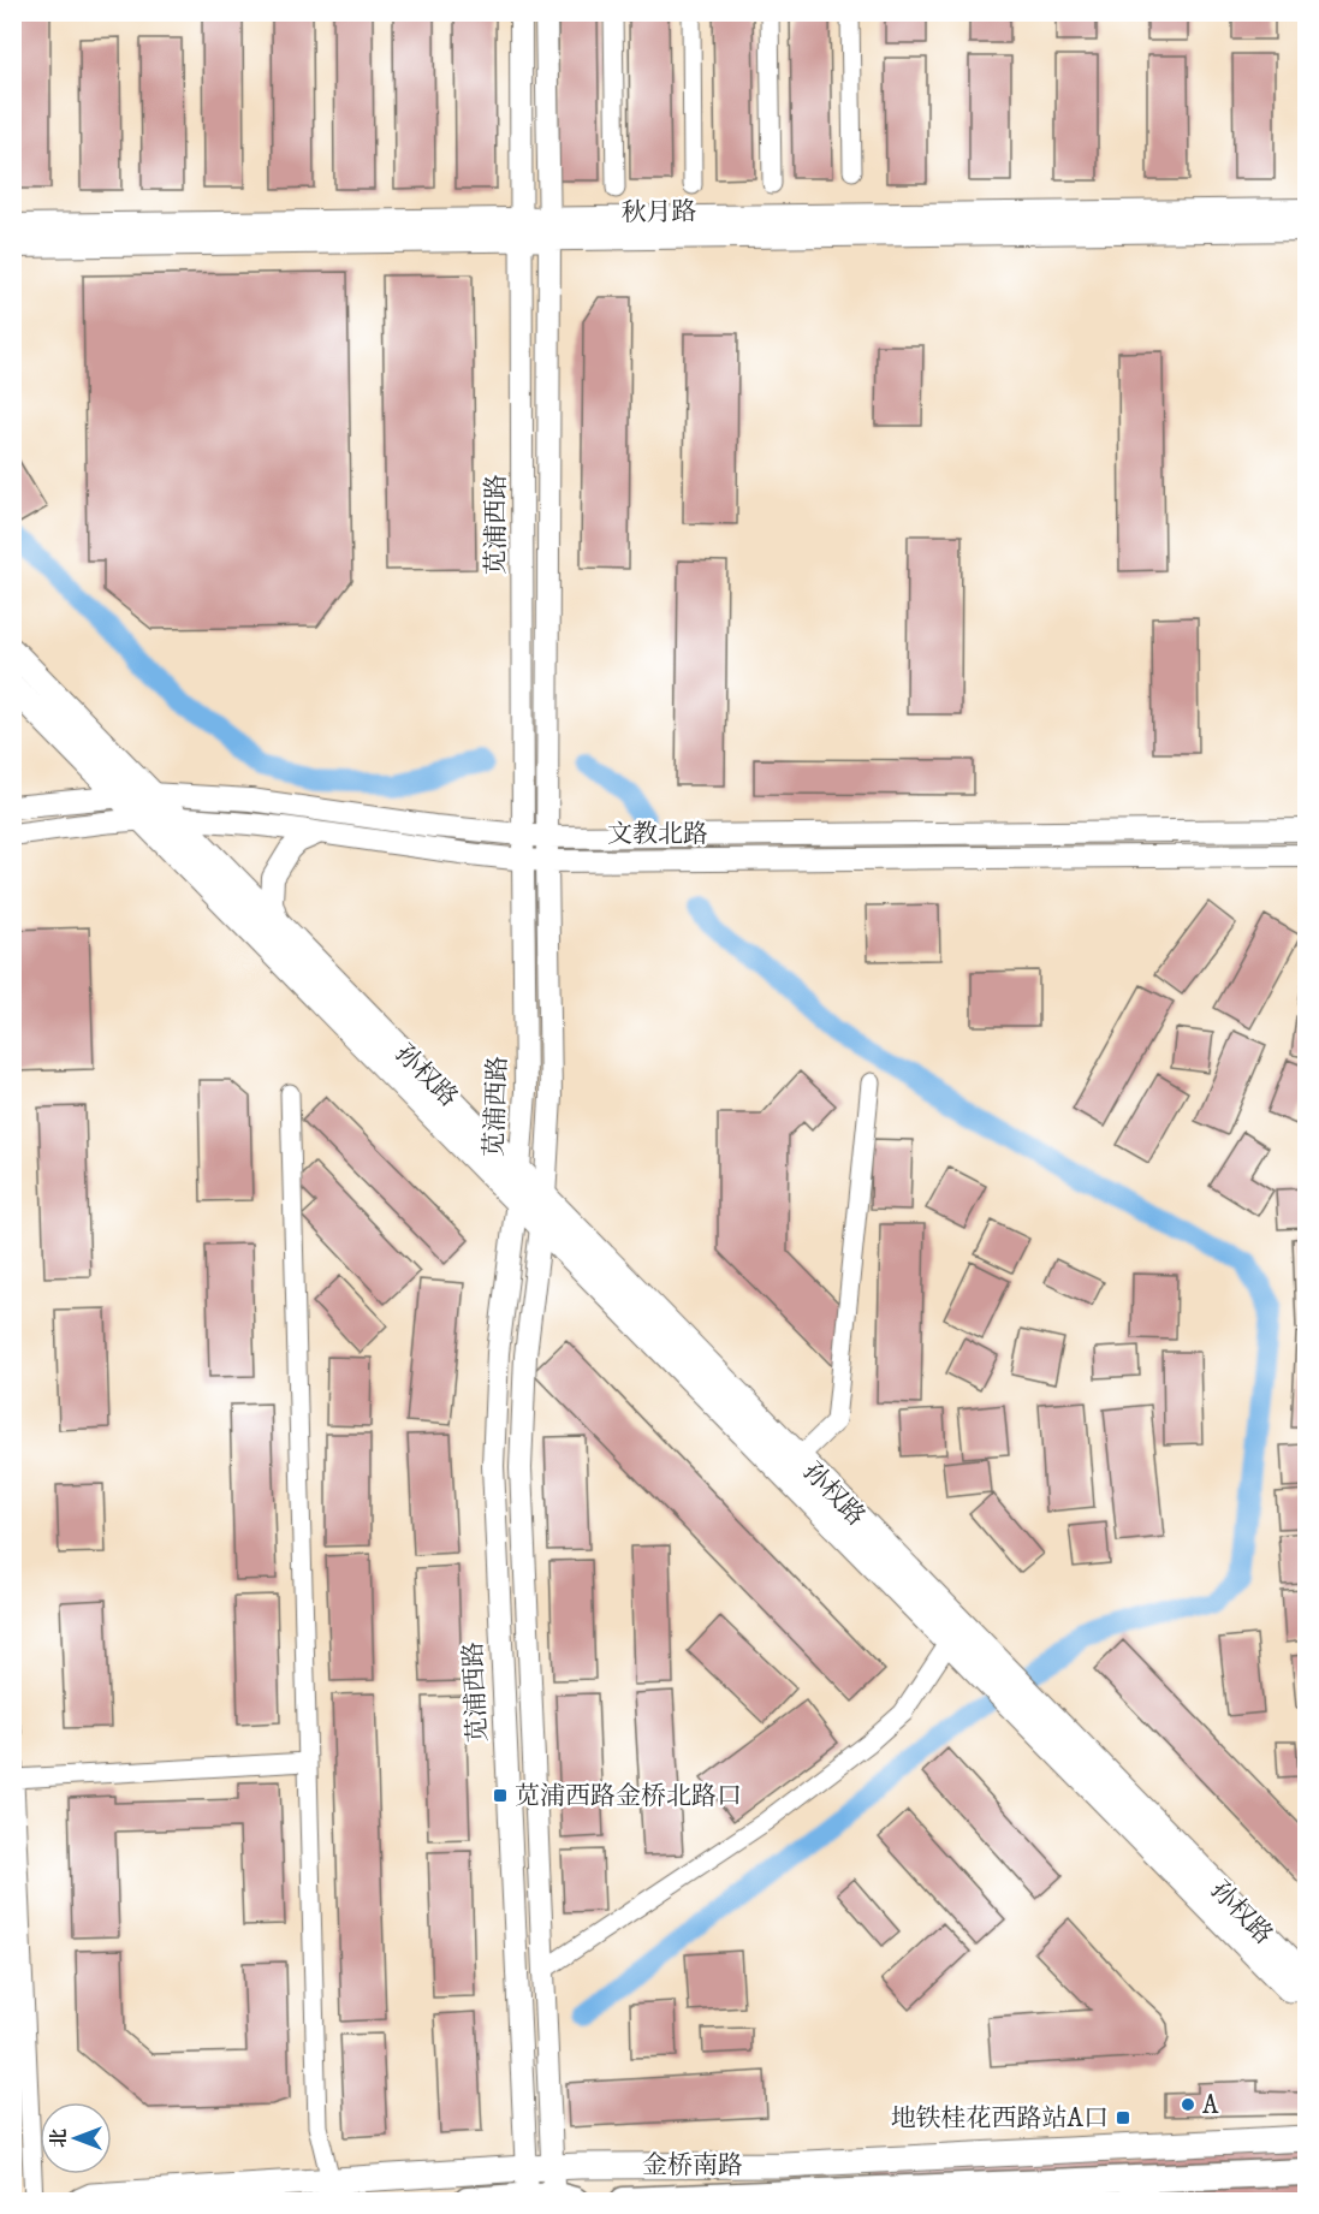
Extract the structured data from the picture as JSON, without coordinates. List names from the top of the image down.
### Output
{
  "streets": {
    "main road": ["孙权路", "金桥南路"],
    "street": ["秋月路", "苋浦西路", "文教北路"]
  },
  "crossings": [
    ["秋月路", "苋浦西路"],
    ["苋浦西路", "文教北路"],
    ["苋浦西路", "孙权路"],
    ["苋浦西路", "金桥南路"],
    ["文教北路", "孙权路"]
  ],
  "places": {
    "transit": ["苋浦西路金桥北路口", "地铁桂花西路站A口"],
    "other": ["A"]
  },
  "north": "left"
}
